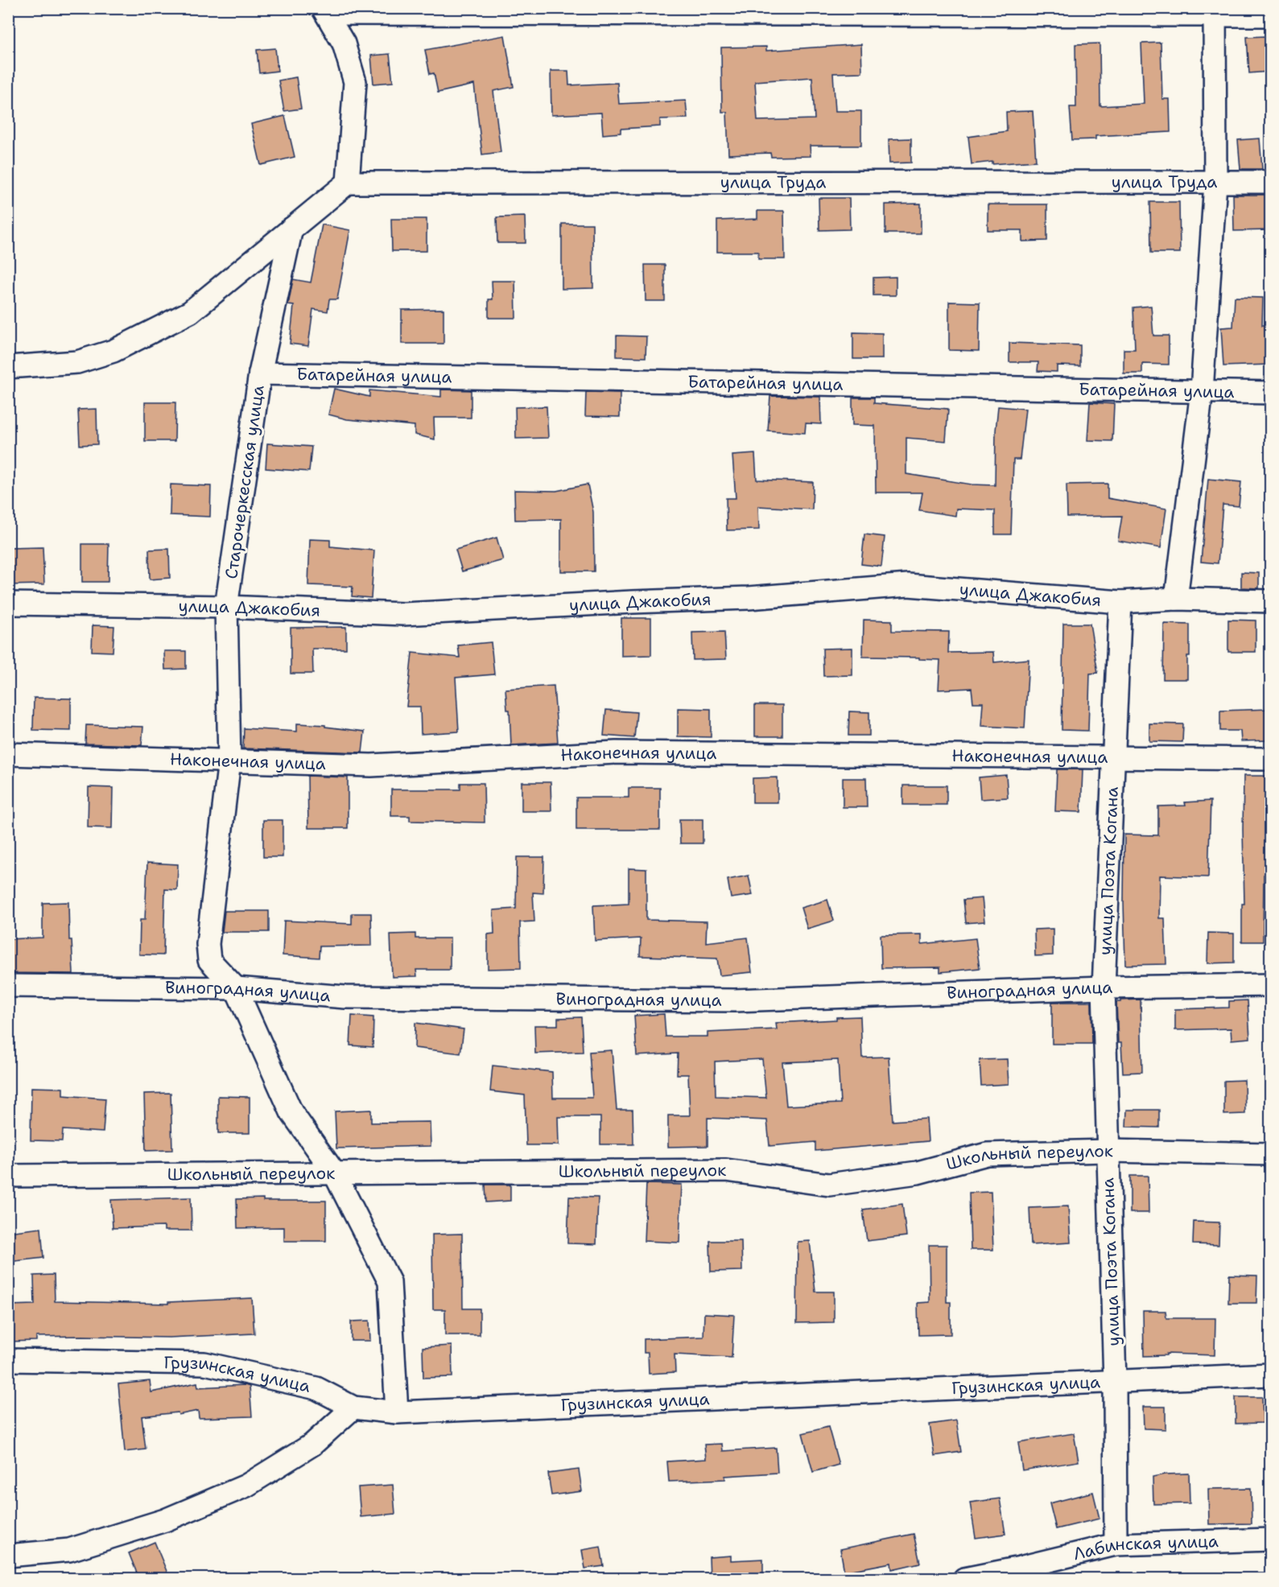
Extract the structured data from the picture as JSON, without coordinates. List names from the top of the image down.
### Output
{
  "streets": {
    "street": [
      "улица Труда",
      "Батарейная улица",
      "Старочеркесская улица",
      "улица Джакобия",
      "Наконечная улица",
      "улица Поэта Когана",
      "Виноградная улица",
      "Школьный переулок",
      "Грузинская улица",
      "Лабинская улица"
    ]
  },
  "crossings": [
    ["Батарейная улица", "Старочеркесская улица"],
    ["Старочеркесская улица", "улица Джакобия"],
    ["Старочеркесская улица", "Наконечная улица"],
    ["Старочеркесская улица", "Виноградная улица"],
    ["Старочеркесская улица", "Школьный переулок"],
    ["Старочеркесская улица", "Грузинская улица"],
    ["улица Джакобия", "улица Поэта Когана"],
    ["Наконечная улица", "улица Поэта Когана"],
    ["улица Поэта Когана", "Виноградная улица"],
    ["улица Поэта Когана", "Школьный переулок"],
    ["улица Поэта Когана", "Грузинская улица"],
    ["улица Поэта Когана", "Лабинская улица"]
  ]
}
